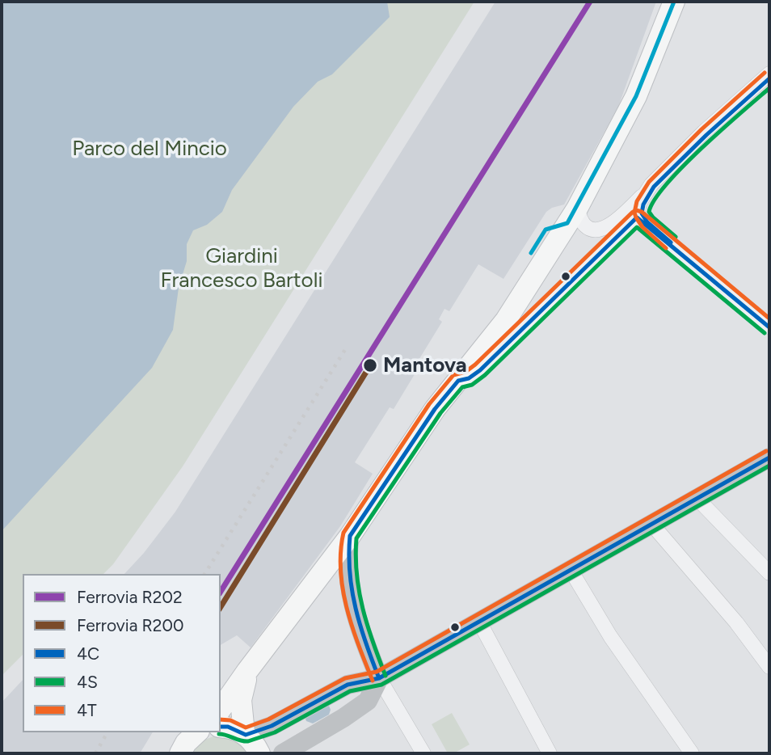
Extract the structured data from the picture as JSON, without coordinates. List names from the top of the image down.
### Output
{
  "parks": ["Parco del Mincio", "Giardini Francesco Bartoli"],
  "places": ["Mantova"],
  "lines": [
    "rail line R202",
    "transit line 4T",
    "transit line 4C",
    "transit line 4S",
    "rail line R200"
  ],
  "legend": [
    "Ferrovia R202",
    "Ferrovia R200",
    "4C",
    "4S",
    "4T"
  ]
}
